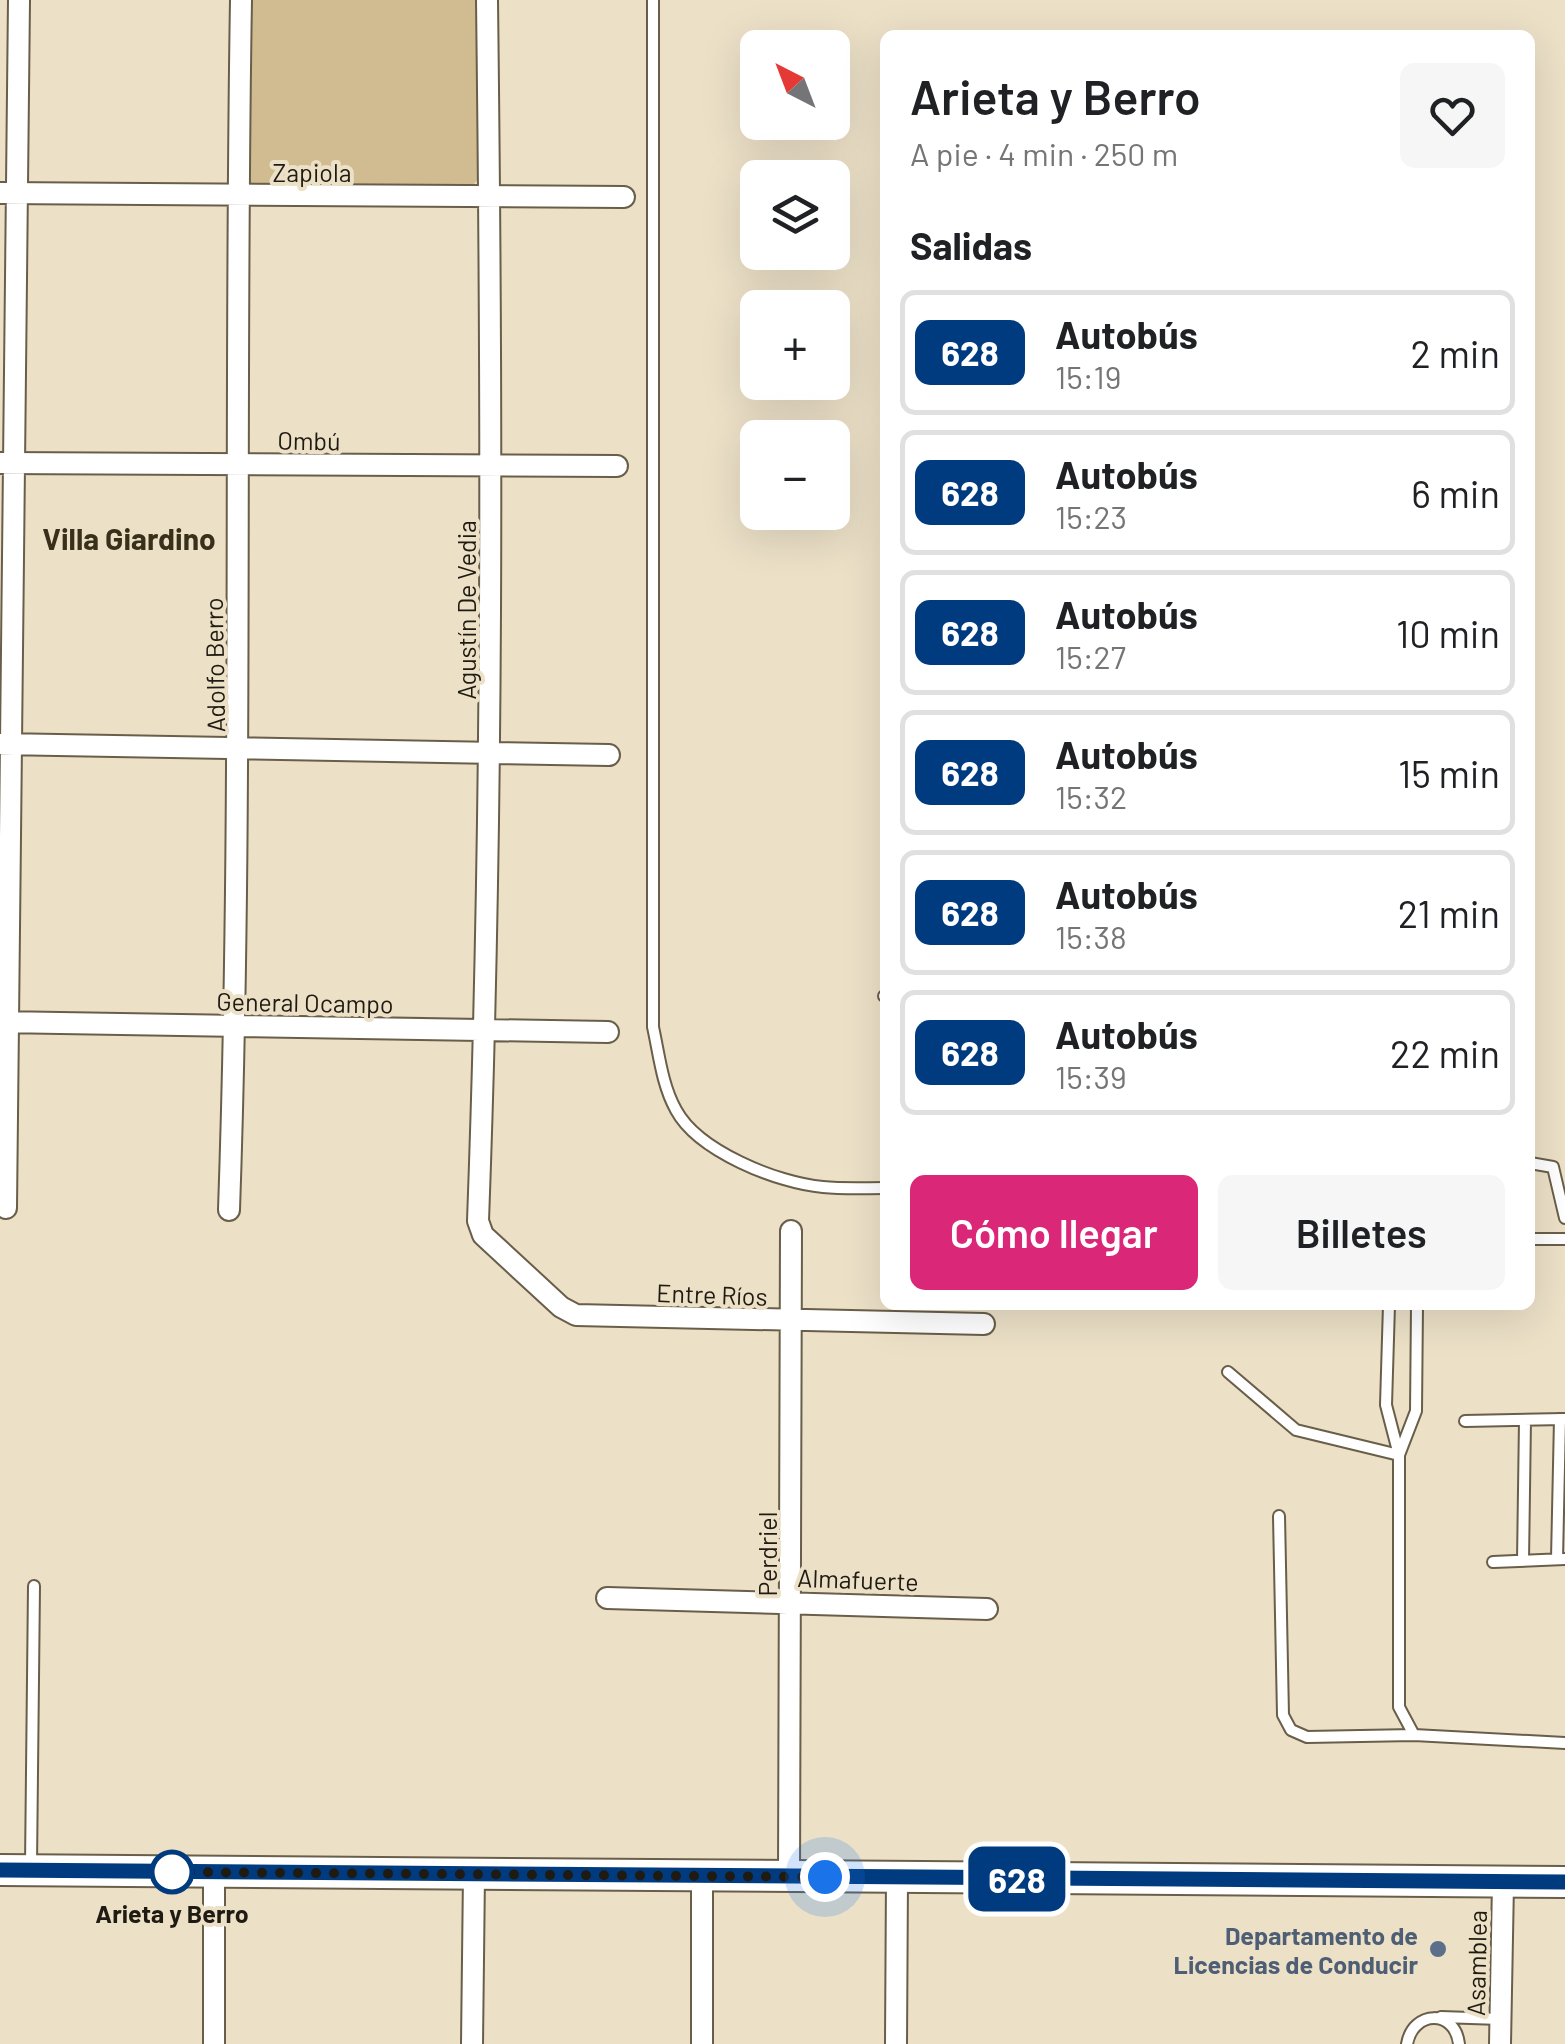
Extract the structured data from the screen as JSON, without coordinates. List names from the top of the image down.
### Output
{
  "streets": {
    "street": [
      "Zapiola",
      "Ombú",
      "Agustín De Vedia",
      "Adolfo Berro",
      "General Ocampo",
      "Entre Ríos",
      "Perdriel",
      "Almafuerte",
      "Asamblea"
    ]
  },
  "crossings": [
    ["Zapiola", "Agustín De Vedia"],
    ["Zapiola", "Adolfo Berro"],
    ["Ombú", "Agustín De Vedia"],
    ["Ombú", "Adolfo Berro"],
    ["Agustín De Vedia", "General Ocampo"],
    ["Agustín De Vedia", "Entre Ríos"],
    ["Adolfo Berro", "General Ocampo"],
    ["Entre Ríos", "Perdriel"],
    ["Perdriel", "Almafuerte"]
  ],
  "districts": ["Villa Giardino"],
  "places": ["Arieta y Berro", "Departamento de Licencias de Conducir"],
  "lines": ["bus line 628"],
  "north": "top left",
  "page": {
    "on_map": "628",
    "map_buttons": ["+", "−"],
    "heading": [
      ["Arieta y Berro", "A pie · 4 min · 250 m"],
      "Salidas"
    ],
    "list": [
      {
        "mark": "628",
        "name": "Autobús",
        "note": "15:19",
        "value": "2 min"
      },
      {
        "mark": "628",
        "name": "Autobús",
        "note": "15:23",
        "value": "6 min"
      },
      {
        "mark": "628",
        "name": "Autobús",
        "note": "15:27",
        "value": "10 min"
      },
      {
        "mark": "628",
        "name": "Autobús",
        "note": "15:32",
        "value": "15 min"
      },
      {
        "mark": "628",
        "name": "Autobús",
        "note": "15:38",
        "value": "21 min"
      },
      {
        "mark": "628",
        "name": "Autobús",
        "note": "15:39",
        "value": "22 min"
      }
    ],
    "buttons": ["Cómo llegar", "Billetes"]
  }
}
